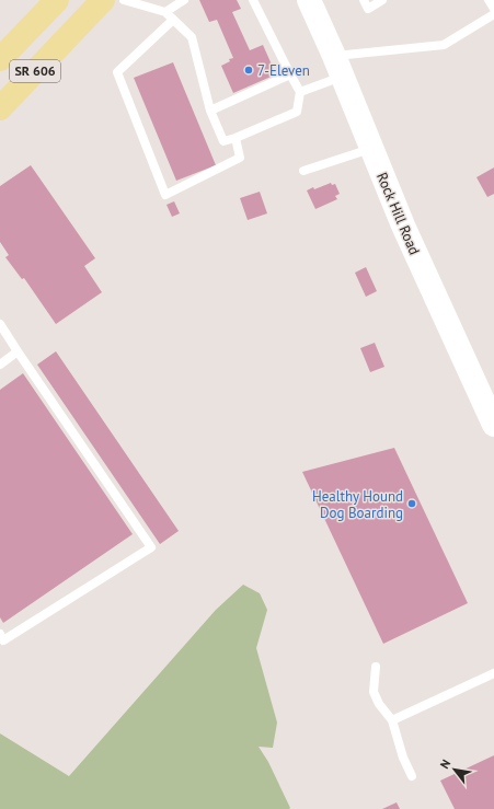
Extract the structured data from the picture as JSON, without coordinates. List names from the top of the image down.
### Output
{
  "streets": {
    "main road": ["SR 606"],
    "street": ["Rock Hill Road"]
  },
  "places": ["7-Eleven", "Healthy Hound Dog Boarding"],
  "north": "top left"
}
